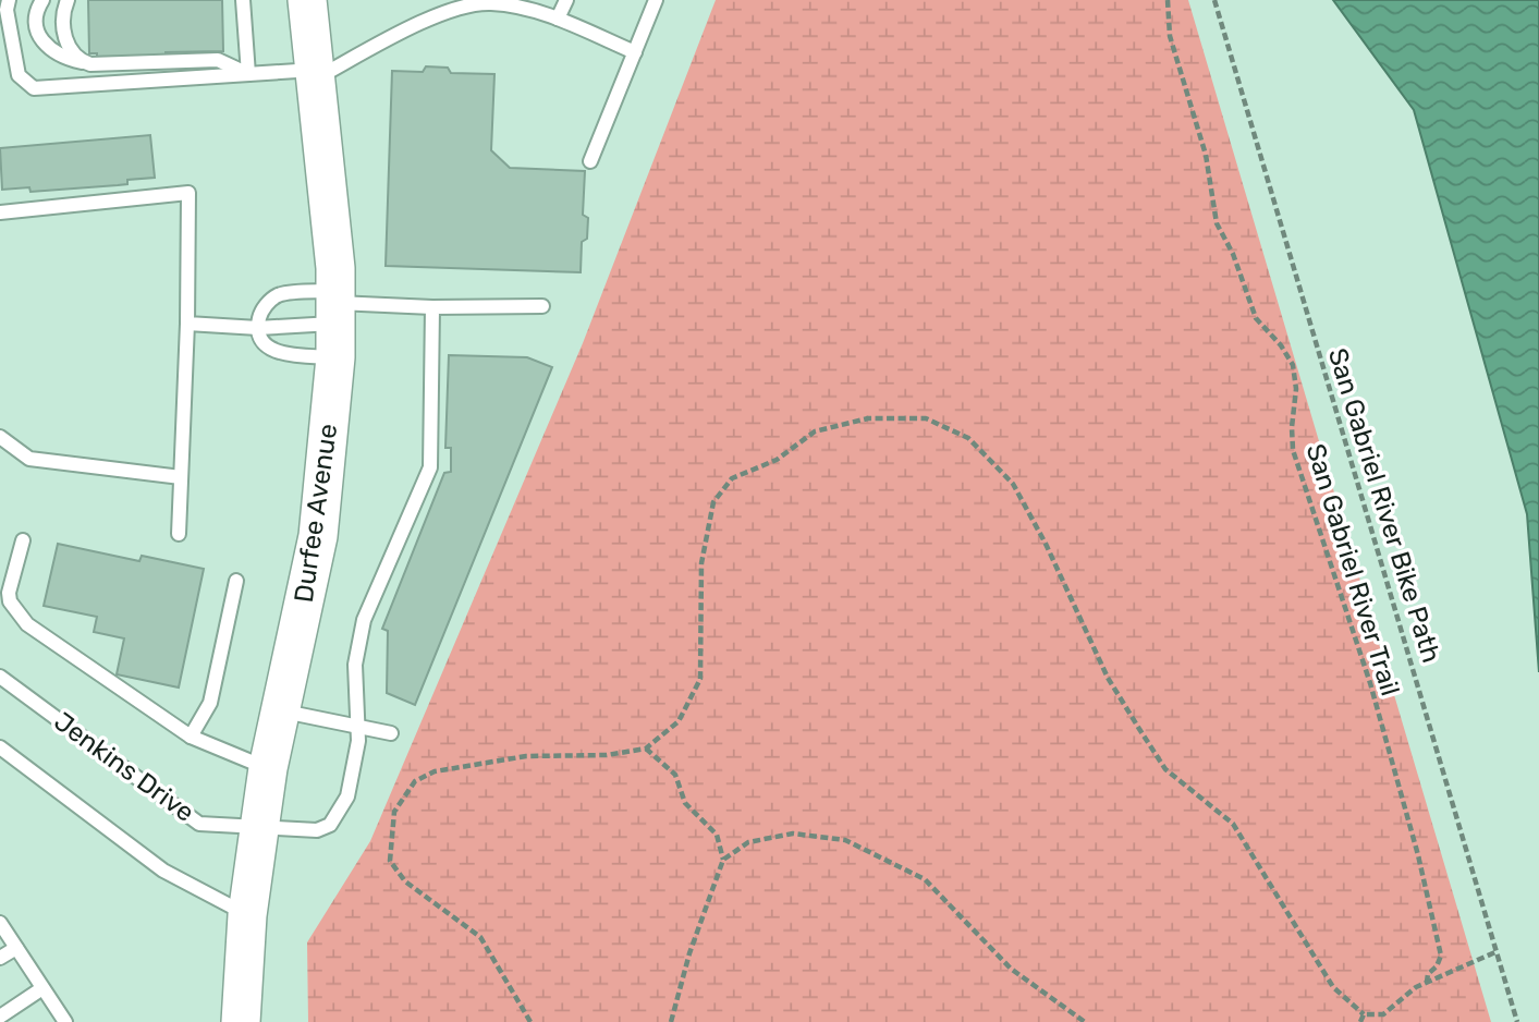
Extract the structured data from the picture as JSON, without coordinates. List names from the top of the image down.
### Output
{
  "streets": {
    "main road": ["Durfee Avenue"],
    "lane": ["Jenkins Drive"],
    "path": ["San Gabriel River Bike Path", "San Gabriel River Trail"]
  },
  "crossings": [
    ["Durfee Avenue", "Jenkins Drive"]
  ]
}
